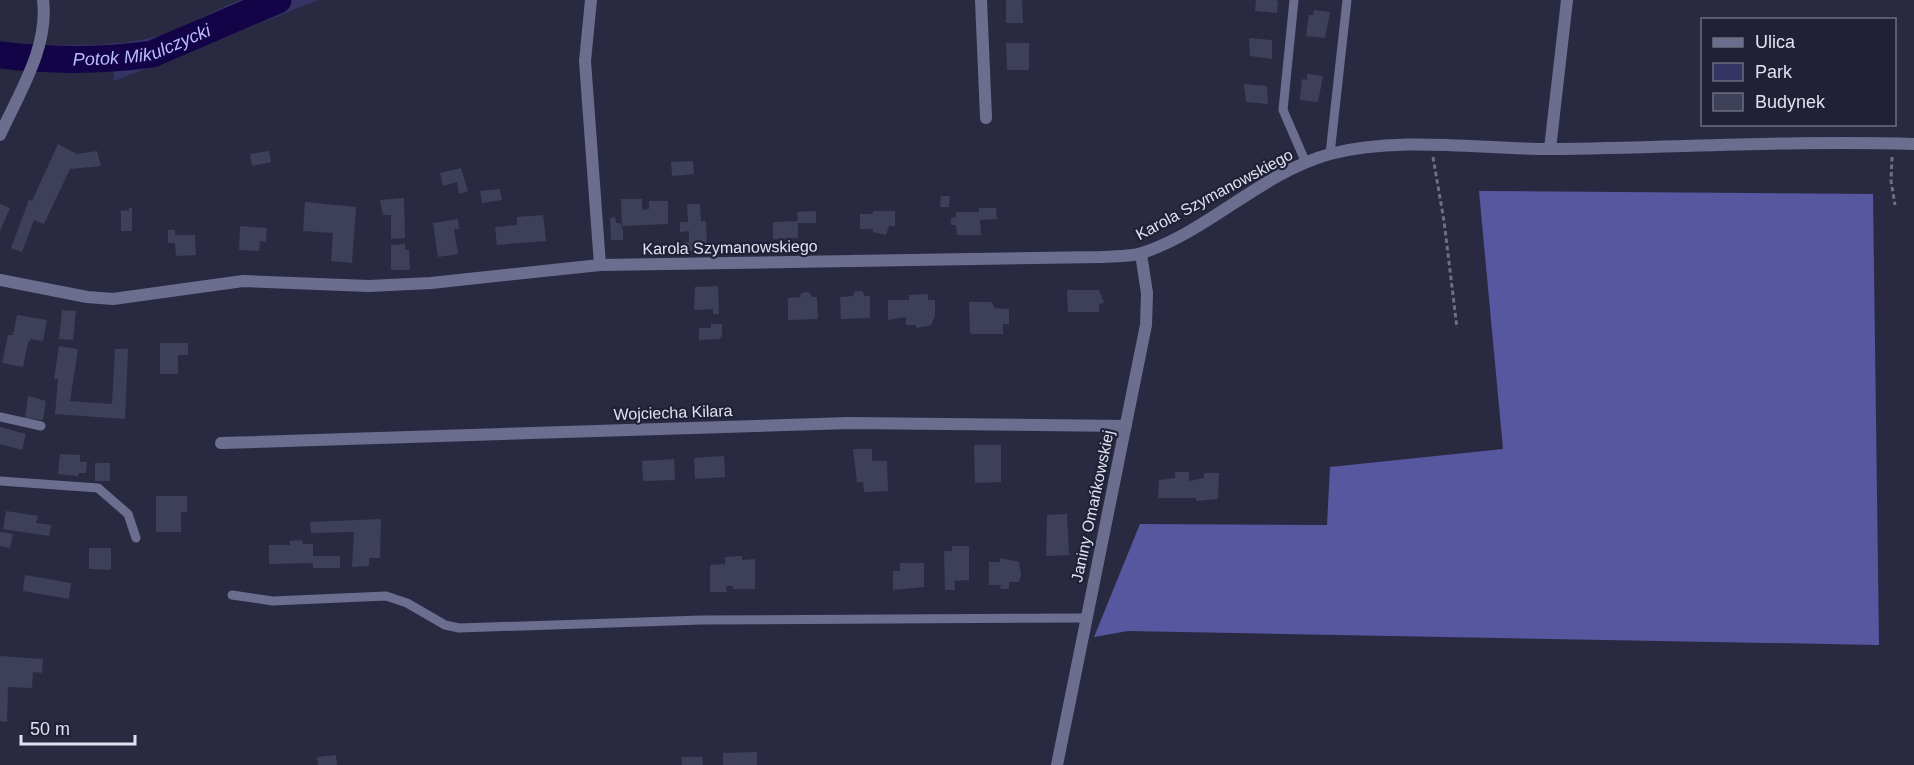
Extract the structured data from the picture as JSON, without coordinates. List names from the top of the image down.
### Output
{
  "streets": {
    "street": ["Karola Szymanowskiego", "Wojciecha Kilara", "Janiny Omańkowskiej"]
  },
  "crossings": [
    ["Karola Szymanowskiego", "Janiny Omańkowskiej"],
    ["Wojciecha Kilara", "Janiny Omańkowskiej"]
  ],
  "water": ["Potok Mikulczycki"],
  "legend": ["Ulica", "Park", "Budynek"],
  "scale_bar": "50 m"
}
